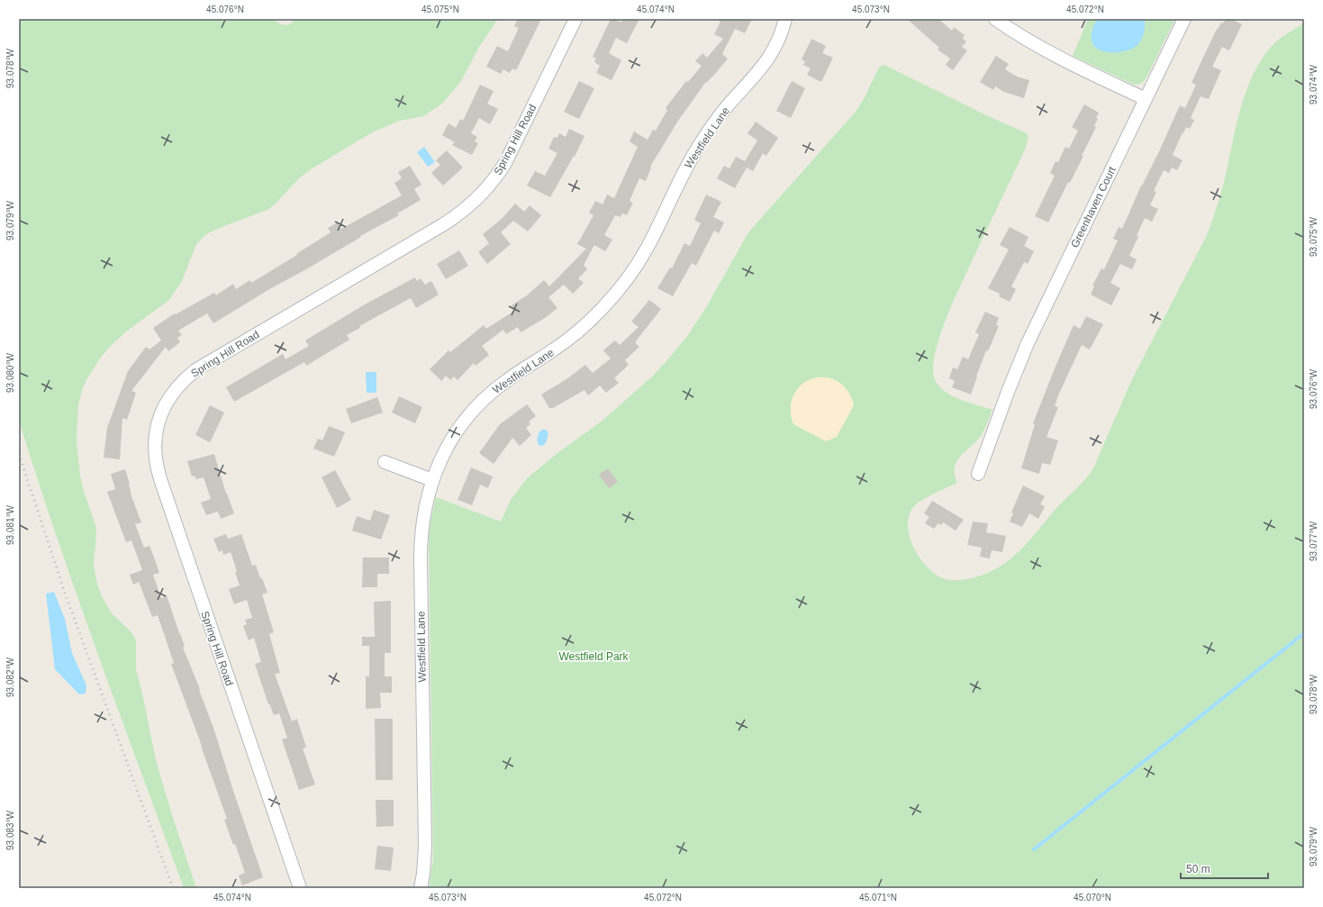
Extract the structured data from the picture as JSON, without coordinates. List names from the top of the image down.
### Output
{
  "streets": {
    "street": ["Westfield Lane", "Spring Hill Road", "Greenhaven Court"]
  },
  "parks": ["Westfield Park"],
  "scale_bar": "50 m",
  "coordinates": [
    "45.076°N",
    "45.075°N",
    "45.074°N",
    "45.073°N",
    "45.072°N",
    "93.078°W",
    "93.074°W",
    "93.079°W",
    "93.075°W",
    "93.080°W",
    "93.076°W",
    "93.081°W",
    "93.077°W",
    "93.082°W",
    "93.083°W",
    "45.071°N",
    "45.070°N"
  ]
}
